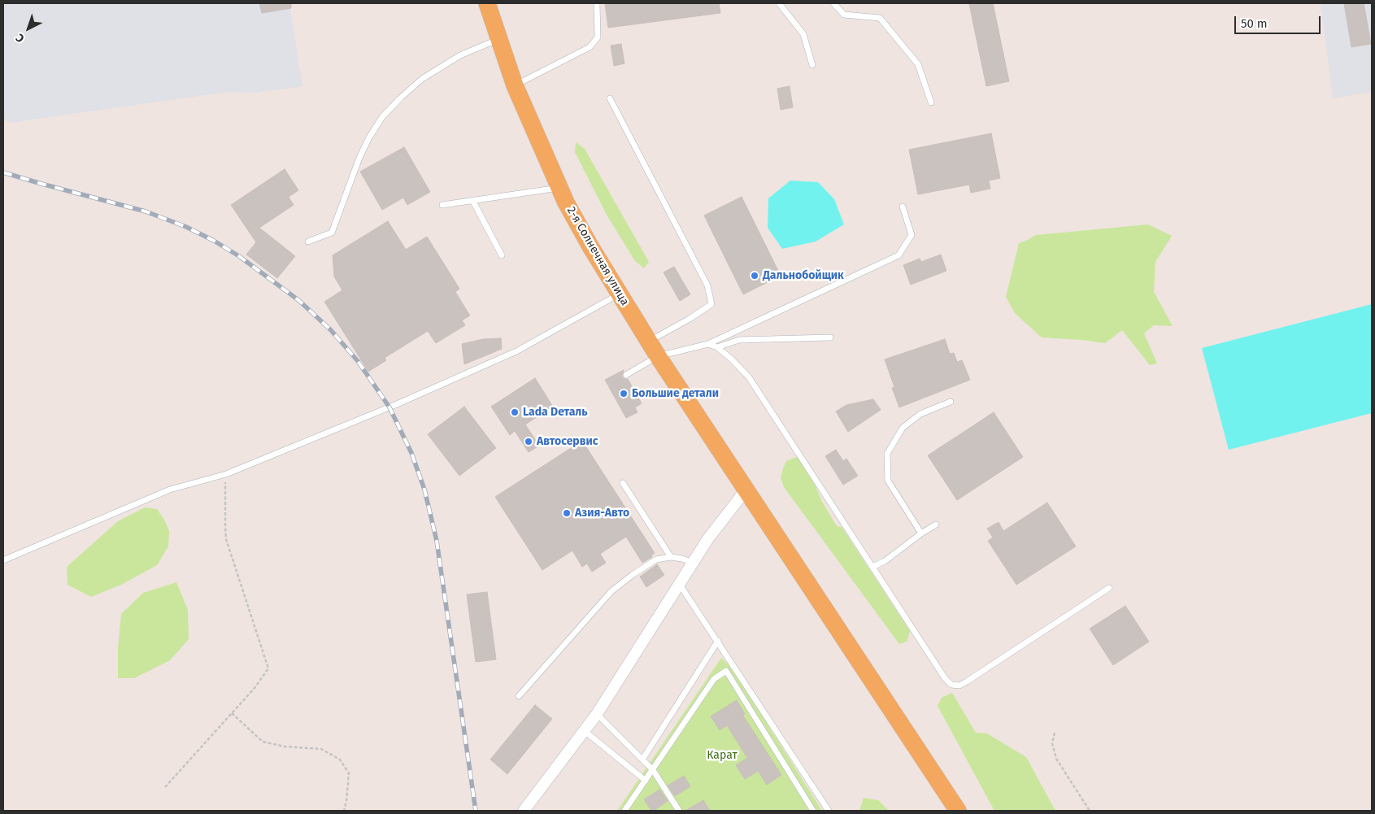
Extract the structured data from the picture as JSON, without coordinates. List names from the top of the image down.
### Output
{
  "streets": {
    "main road": ["2-я Солнечная улица"]
  },
  "parks": ["Карат"],
  "places": [
    "Дальнобойщик",
    "Большие детали",
    "Lada Dеталь",
    "Автосервис",
    "Азия-Авто"
  ],
  "scale_bar": "50 m",
  "north": "bottom left"
}
